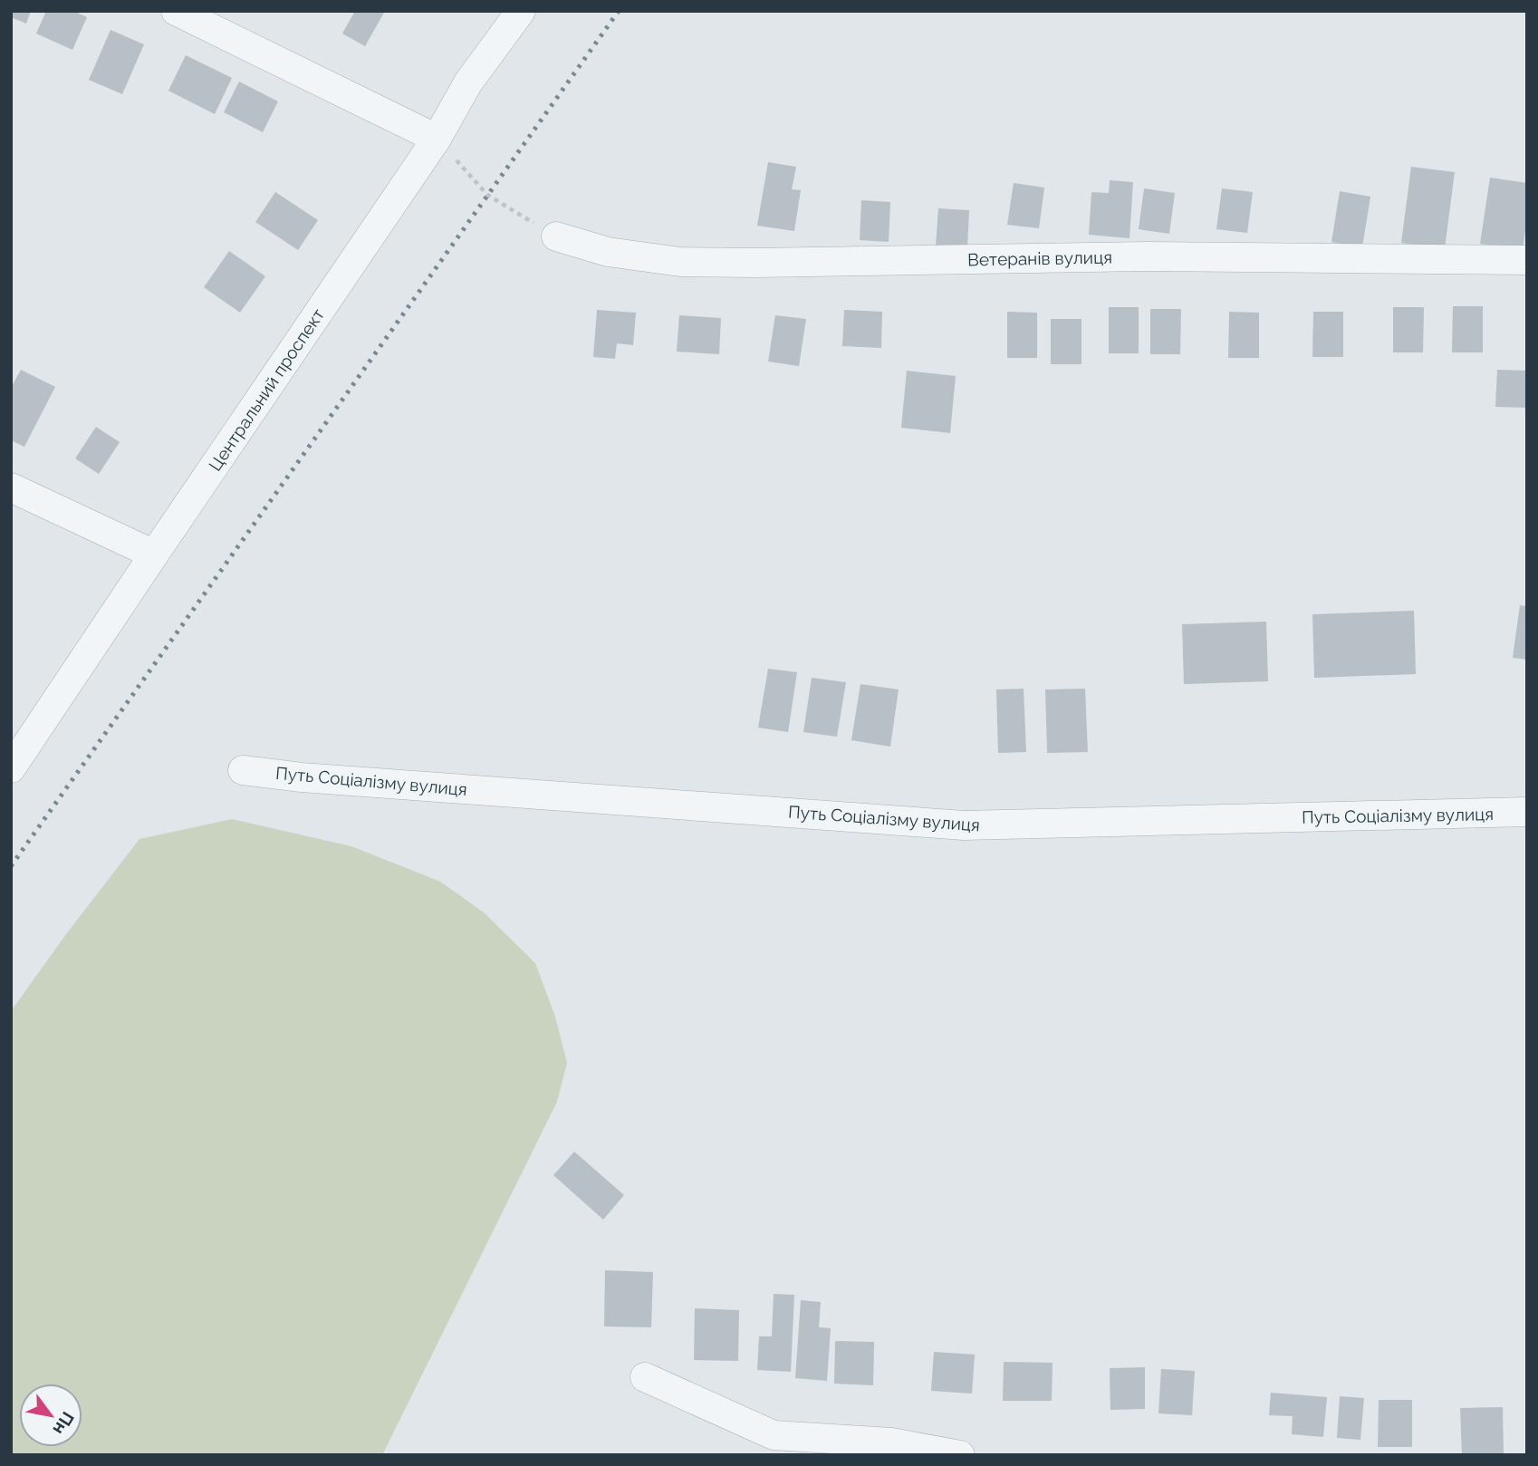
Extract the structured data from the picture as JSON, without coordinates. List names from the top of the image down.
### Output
{
  "streets": {
    "street": ["Ветеранів вулиця", "Центральний проспект", "Путь Соціалізму вулиця"]
  },
  "north": "bottom right"
}
